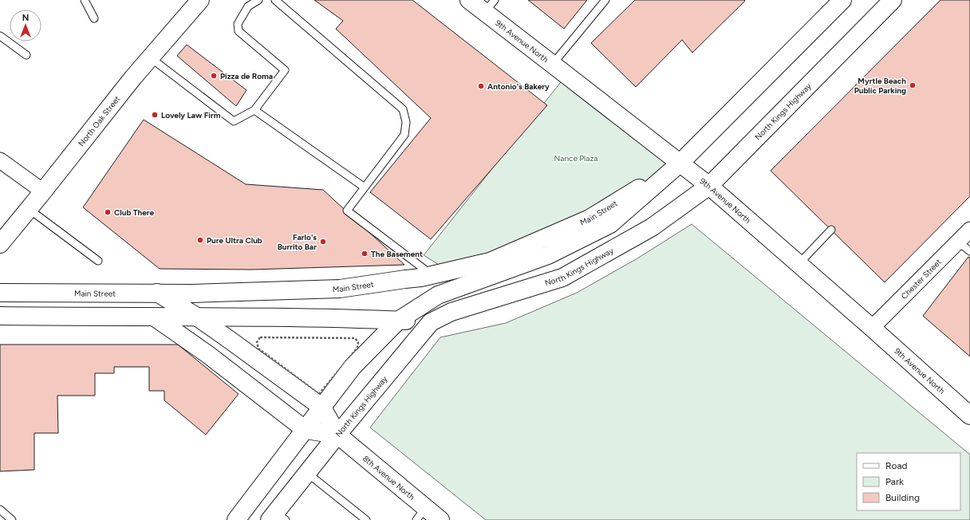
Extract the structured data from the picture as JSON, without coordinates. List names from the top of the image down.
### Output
{
  "streets": {
    "main road": [
      "9th Avenue North",
      "North Kings Highway",
      "North Oak Street",
      "Main Street",
      "8th Avenue North"
    ],
    "street": ["Chester Street"]
  },
  "crossings": [
    ["9th Avenue North", "North Kings Highway"],
    ["9th Avenue North", "Main Street"],
    ["9th Avenue North", "Chester Street"],
    ["North Kings Highway", "8th Avenue North"]
  ],
  "parks": ["Nance Plaza"],
  "places": [
    "Pizza de Roma",
    "Myrtle Beach Public Parking",
    "Antonio's Bakery",
    "Lovely Law Firm",
    "Club There",
    "Pure Ultra Club",
    "Farlo's Burrito Bar",
    "The Basement"
  ],
  "legend": ["Road", "Park", "Building"],
  "north": "top"
}
